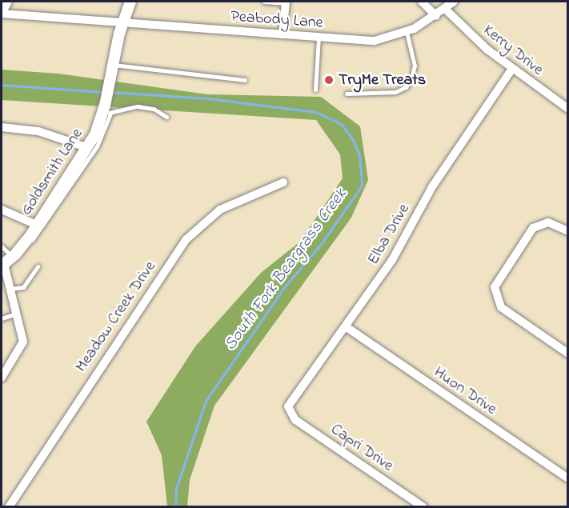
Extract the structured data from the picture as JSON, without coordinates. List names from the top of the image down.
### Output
{
  "streets": {
    "street": [
      "Peabody Lane",
      "Kerry Drive",
      "Goldsmith Lane",
      "Elba Drive",
      "Meadow Creek Drive",
      "Huon Drive",
      "Capri Drive"
    ]
  },
  "crossings": [
    ["Peabody Lane", "Kerry Drive"],
    ["Peabody Lane", "Goldsmith Lane"],
    ["Kerry Drive", "Elba Drive"],
    ["Elba Drive", "Huon Drive"],
    ["Elba Drive", "Capri Drive"]
  ],
  "water": ["South Fork Beargrass Creek"],
  "places": ["TryMe Treats"]
}
